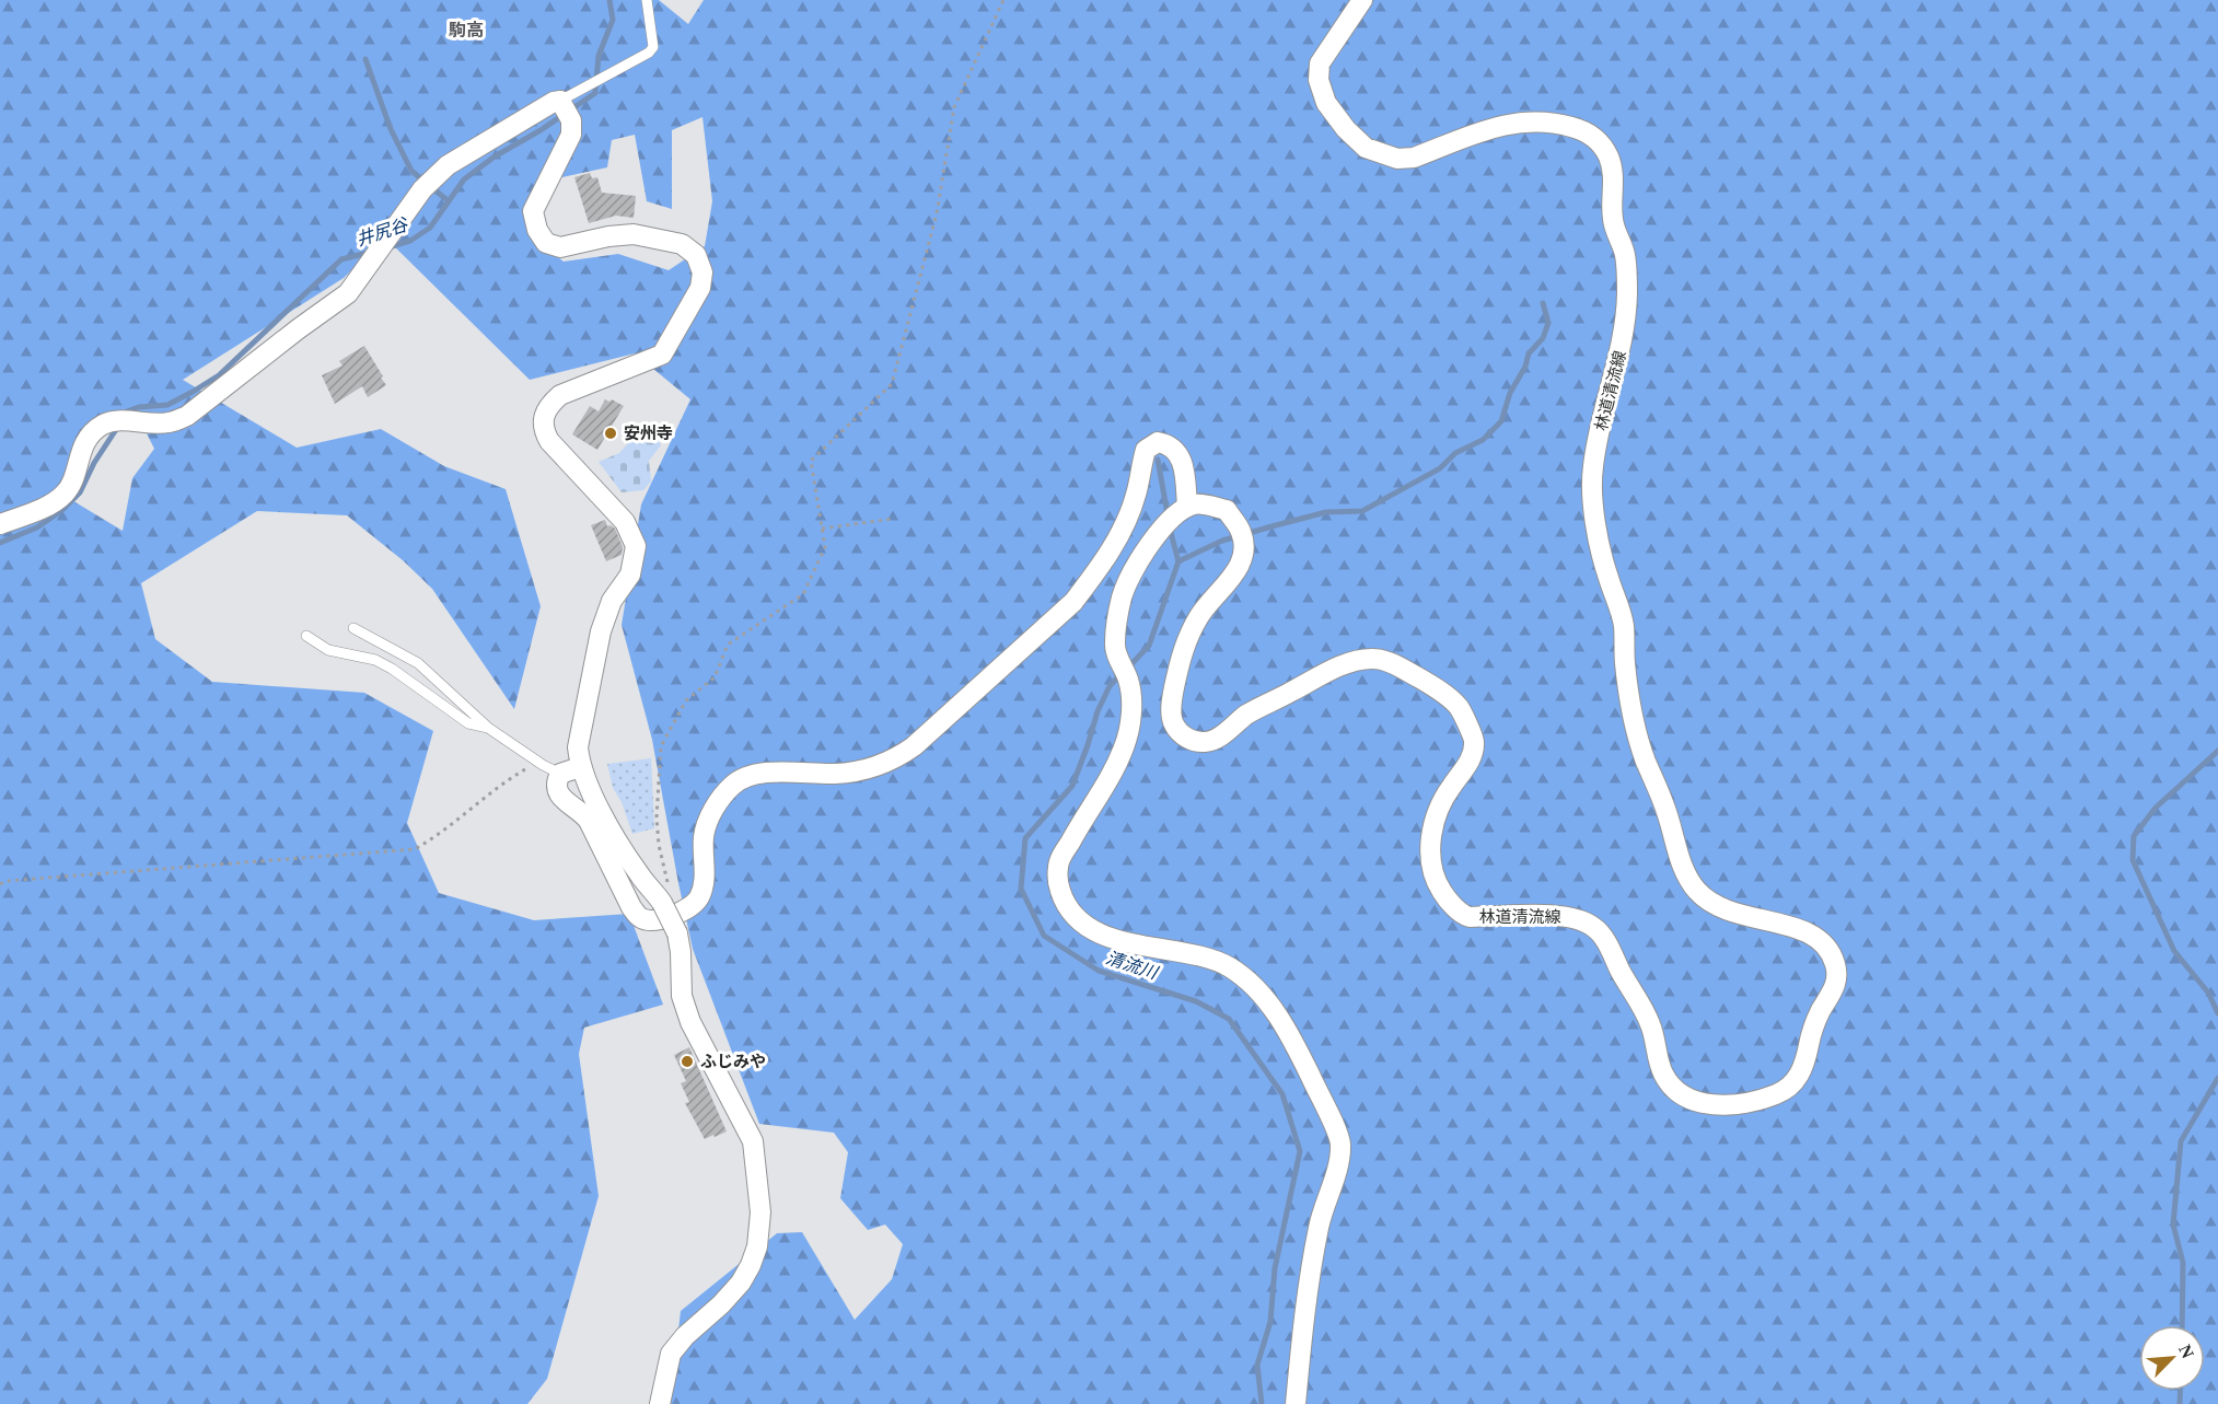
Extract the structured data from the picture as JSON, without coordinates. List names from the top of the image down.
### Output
{
  "streets": {
    "street": ["林道清流線"]
  },
  "districts": ["駒高"],
  "water": ["井尻谷", "清流川"],
  "places": ["安州寺", "ふじみや"],
  "north": "top right"
}
